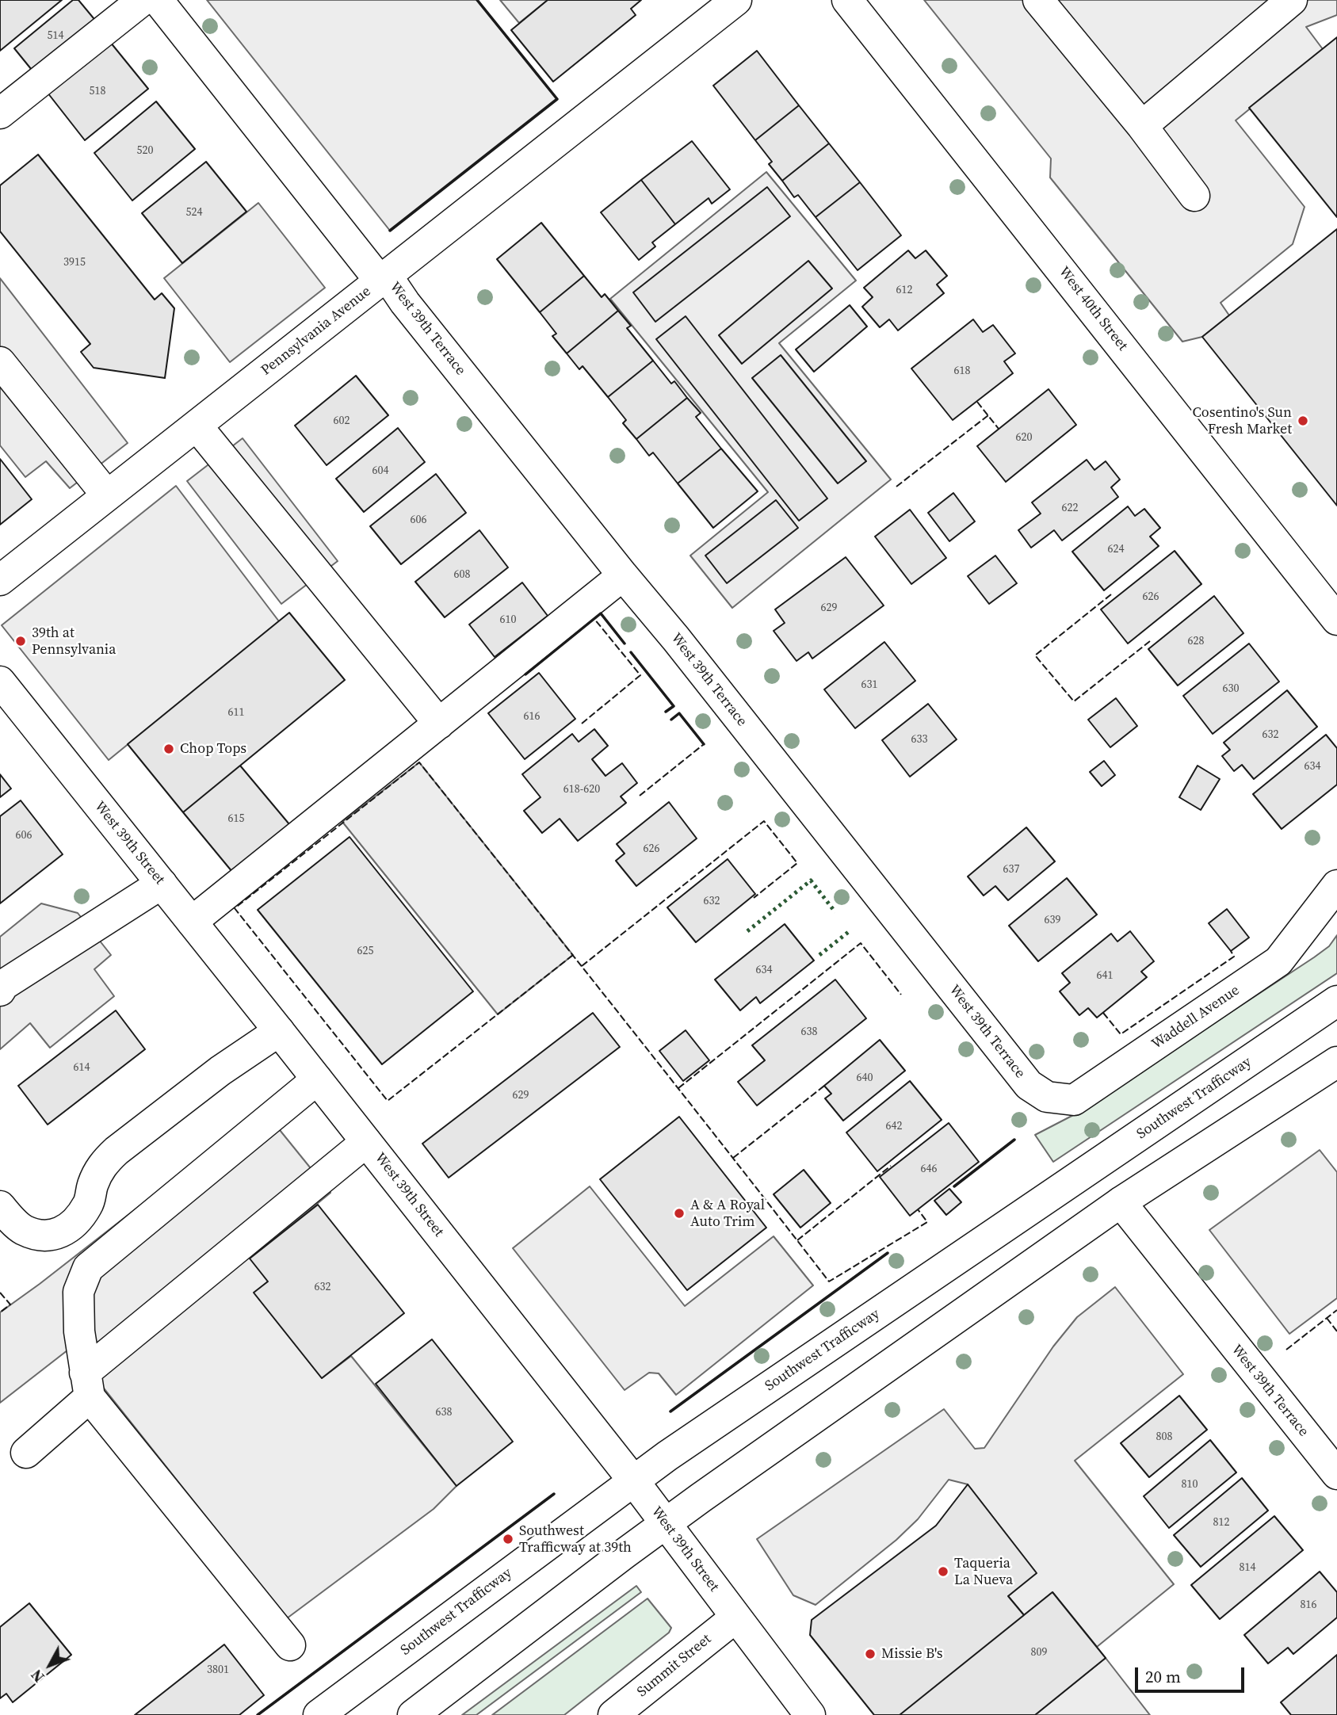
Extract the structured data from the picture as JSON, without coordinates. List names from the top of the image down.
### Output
{
  "streets": {
    "street": [
      "West 40th Street",
      "West 39th Terrace",
      "Pennsylvania Avenue",
      "West 39th Street",
      "Waddell Avenue",
      "Southwest Trafficway",
      "Summit Street"
    ]
  },
  "crossings": [
    ["West 39th Terrace", "Pennsylvania Avenue"],
    ["West 39th Terrace", "Waddell Avenue"],
    ["West 39th Street", "Southwest Trafficway"],
    ["West 39th Street", "Summit Street"]
  ],
  "places": [
    "Cosentino's Sun Fresh Market",
    "39th at Pennsylvania",
    "Chop Tops",
    "A & A Royal Auto Trim",
    "Southwest Trafficway at 39th",
    "Taqueria La Nueva",
    "Missie B's"
  ],
  "house_numbers": [
    "514",
    "518",
    "520",
    "524",
    "3915",
    "612",
    "618",
    "602",
    "620",
    "604",
    "622",
    "606",
    "624",
    "608",
    "626",
    "629",
    "610",
    "628",
    "631",
    "630",
    "611",
    "616",
    "632",
    "633",
    "634",
    "618-620",
    "615",
    "606",
    "626",
    "637",
    "632",
    "639",
    "625",
    "634",
    "641",
    "638",
    "614",
    "640",
    "629",
    "642",
    "646",
    "632",
    "638",
    "808",
    "810",
    "812",
    "814",
    "816",
    "809",
    "3801"
  ],
  "scale_bar": "20 m",
  "north": "bottom left"
}
